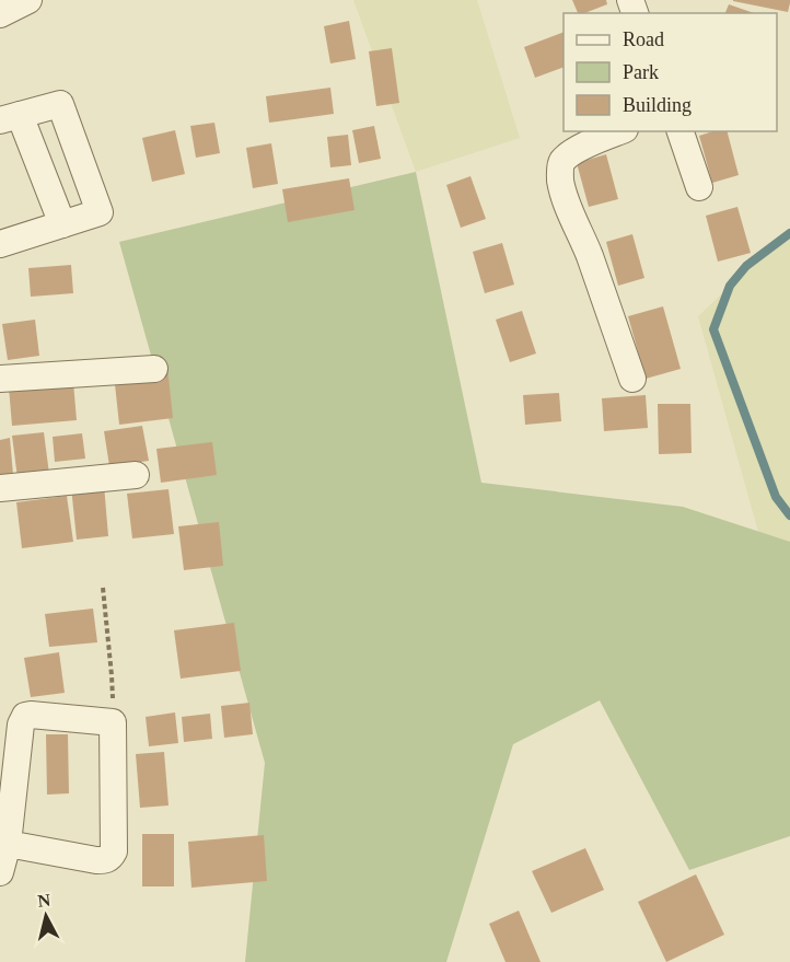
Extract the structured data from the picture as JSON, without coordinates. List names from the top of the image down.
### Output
{
  "legend": ["Road", "Park", "Building"],
  "north": "top"
}
